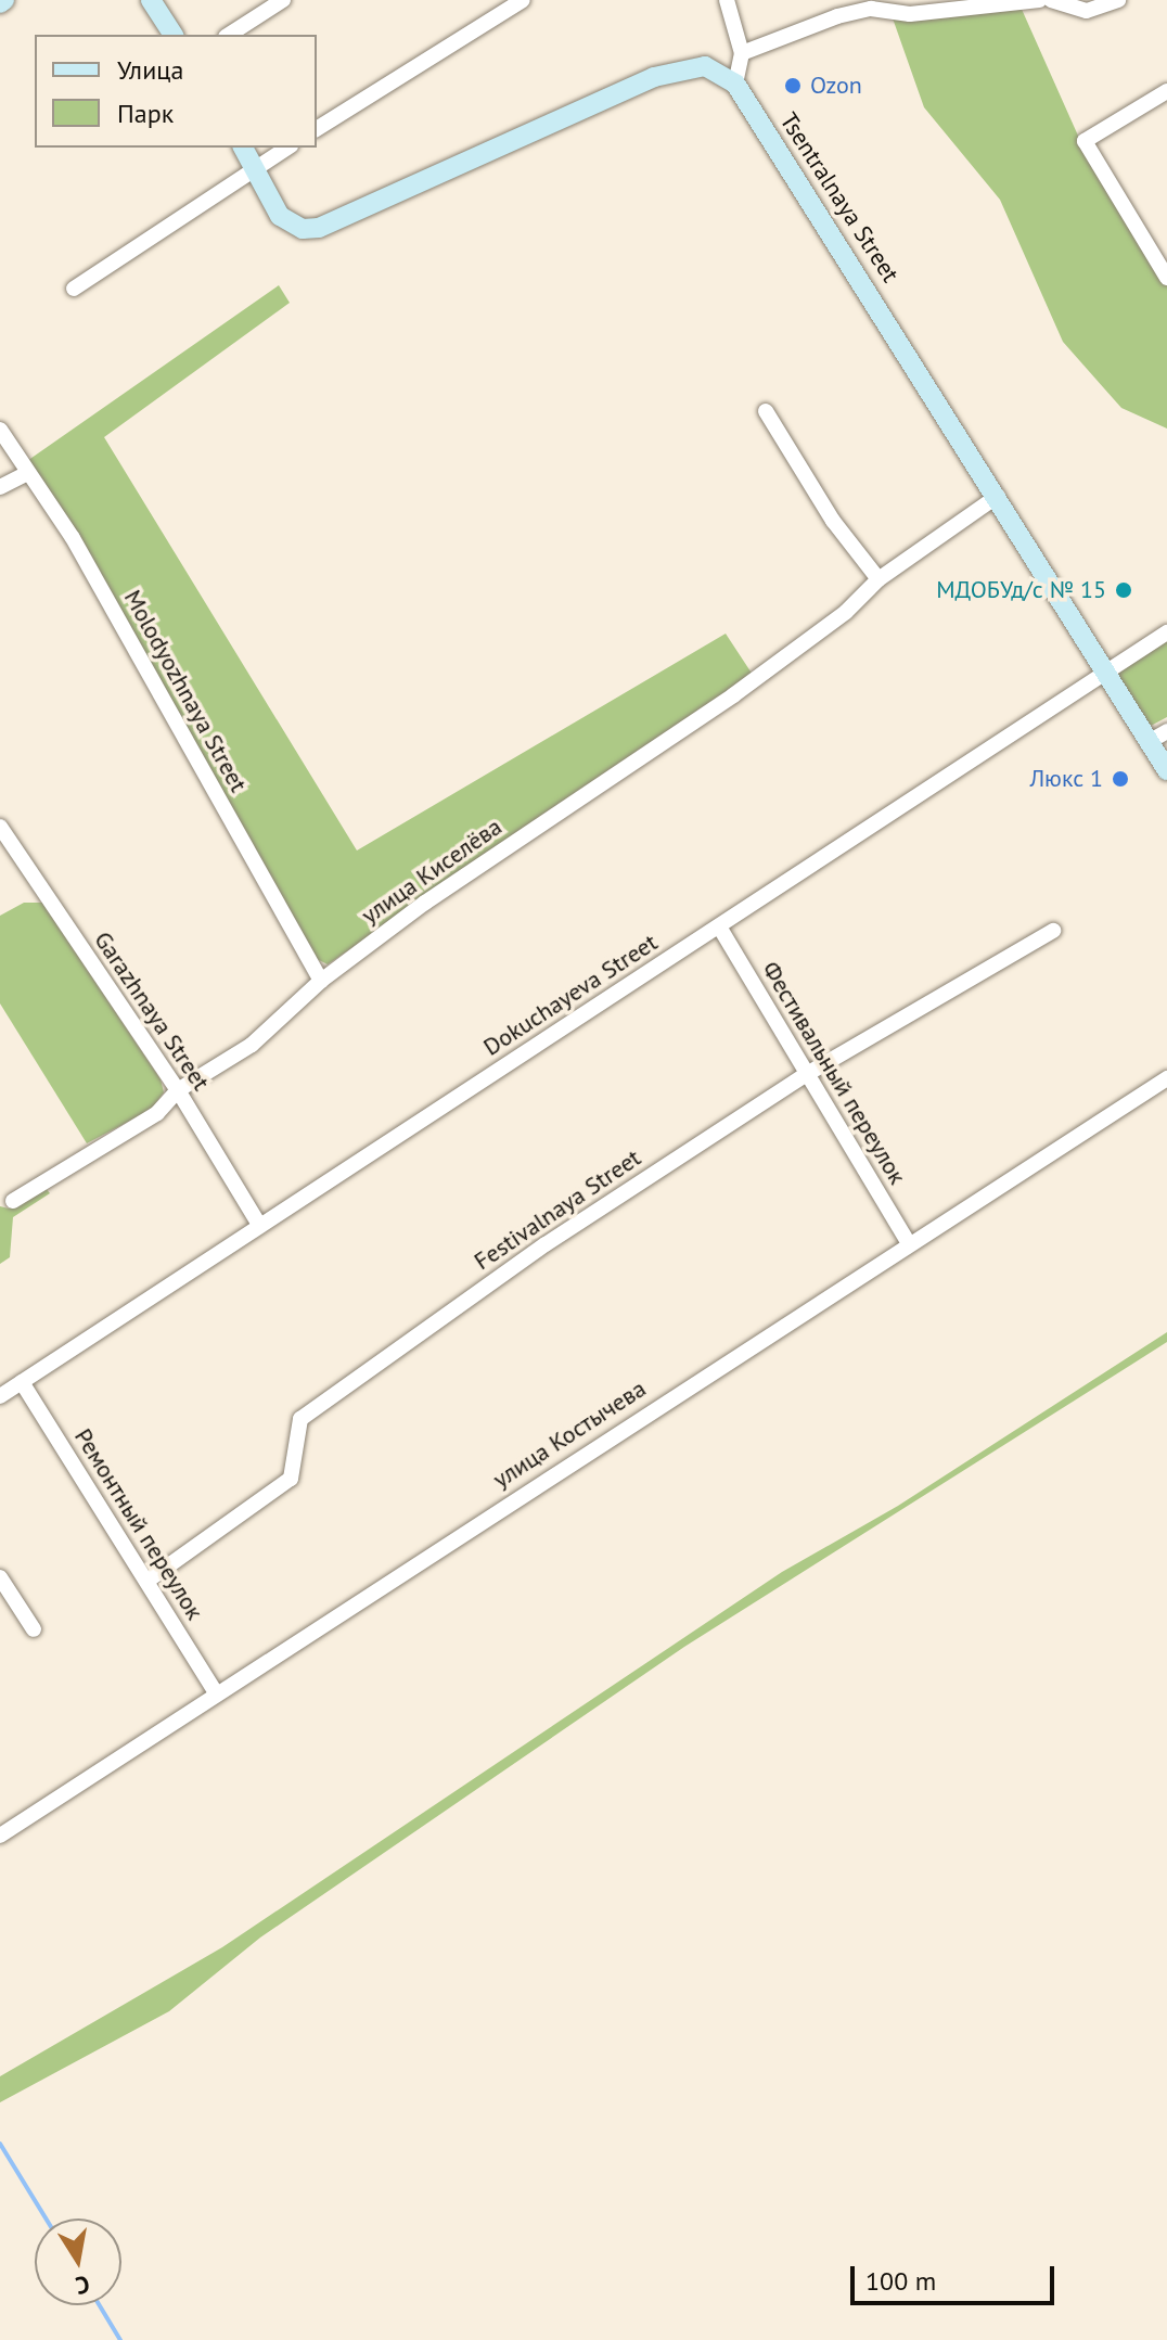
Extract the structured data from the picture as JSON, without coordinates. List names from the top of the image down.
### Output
{
  "streets": {
    "street": [
      "Tsentralnaya Street",
      "Molodyozhnaya Street",
      "улица Киселёва",
      "Dokuchayeva Street",
      "Garazhnaya Street",
      "Фестивальный переулок",
      "Festivalnaya Street",
      "улица Костычева",
      "Ремонтный переулок"
    ]
  },
  "crossings": [
    ["Tsentralnaya Street", "улица Киселёва"],
    ["Tsentralnaya Street", "Dokuchayeva Street"],
    ["Molodyozhnaya Street", "улица Киселёва"],
    ["улица Киселёва", "Garazhnaya Street"],
    ["Dokuchayeva Street", "Garazhnaya Street"],
    ["Dokuchayeva Street", "Фестивальный переулок"],
    ["Dokuchayeva Street", "Ремонтный переулок"],
    ["Фестивальный переулок", "Festivalnaya Street"],
    ["Фестивальный переулок", "улица Костычева"],
    ["Festivalnaya Street", "Ремонтный переулок"],
    ["улица Костычева", "Ремонтный переулок"]
  ],
  "places": ["Ozon", "МДОБУд/с № 15", "Люкс 1"],
  "legend": ["Улица", "Парк"],
  "scale_bar": "100 m",
  "north": "bottom"
}
